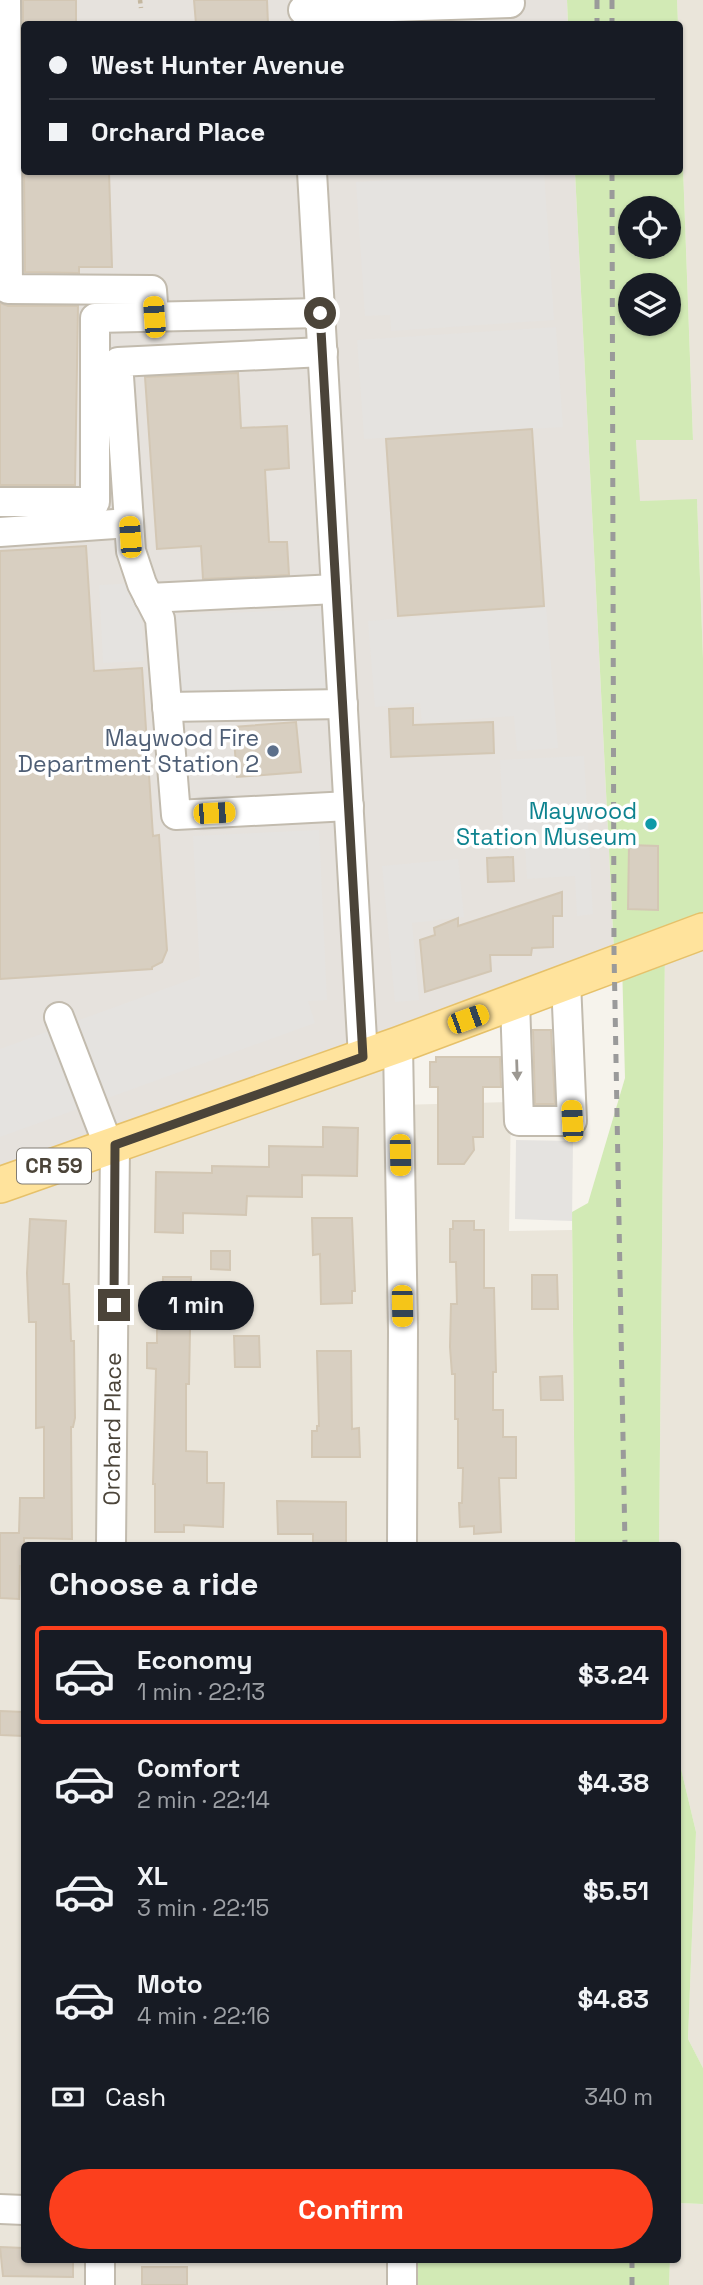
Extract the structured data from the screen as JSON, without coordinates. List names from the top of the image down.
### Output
{
  "streets": {
    "main road": ["CR 59"],
    "street": ["Orchard Place"]
  },
  "crossings": [
    ["CR 59", "Orchard Place"]
  ],
  "places": ["Maywood Fire Department Station 2", "Maywood Station Museum"],
  "page": {
    "banner": ["West Hunter Avenue", "Orchard Place"],
    "bubble": "1 min",
    "heading": "Choose a ride",
    "list": [
      {
        "name": "Economy",
        "note": "1 min · 22:13",
        "value": "$3.24"
      },
      {
        "name": "Comfort",
        "note": "2 min · 22:14",
        "value": "$4.38"
      },
      {
        "name": "XL",
        "note": "3 min · 22:15",
        "value": "$5.51"
      },
      {
        "name": "Moto",
        "note": "4 min · 22:16",
        "value": "$4.83"
      }
    ],
    "pay": ["Cash", "340 m"],
    "buttons": "Confirm"
  }
}
